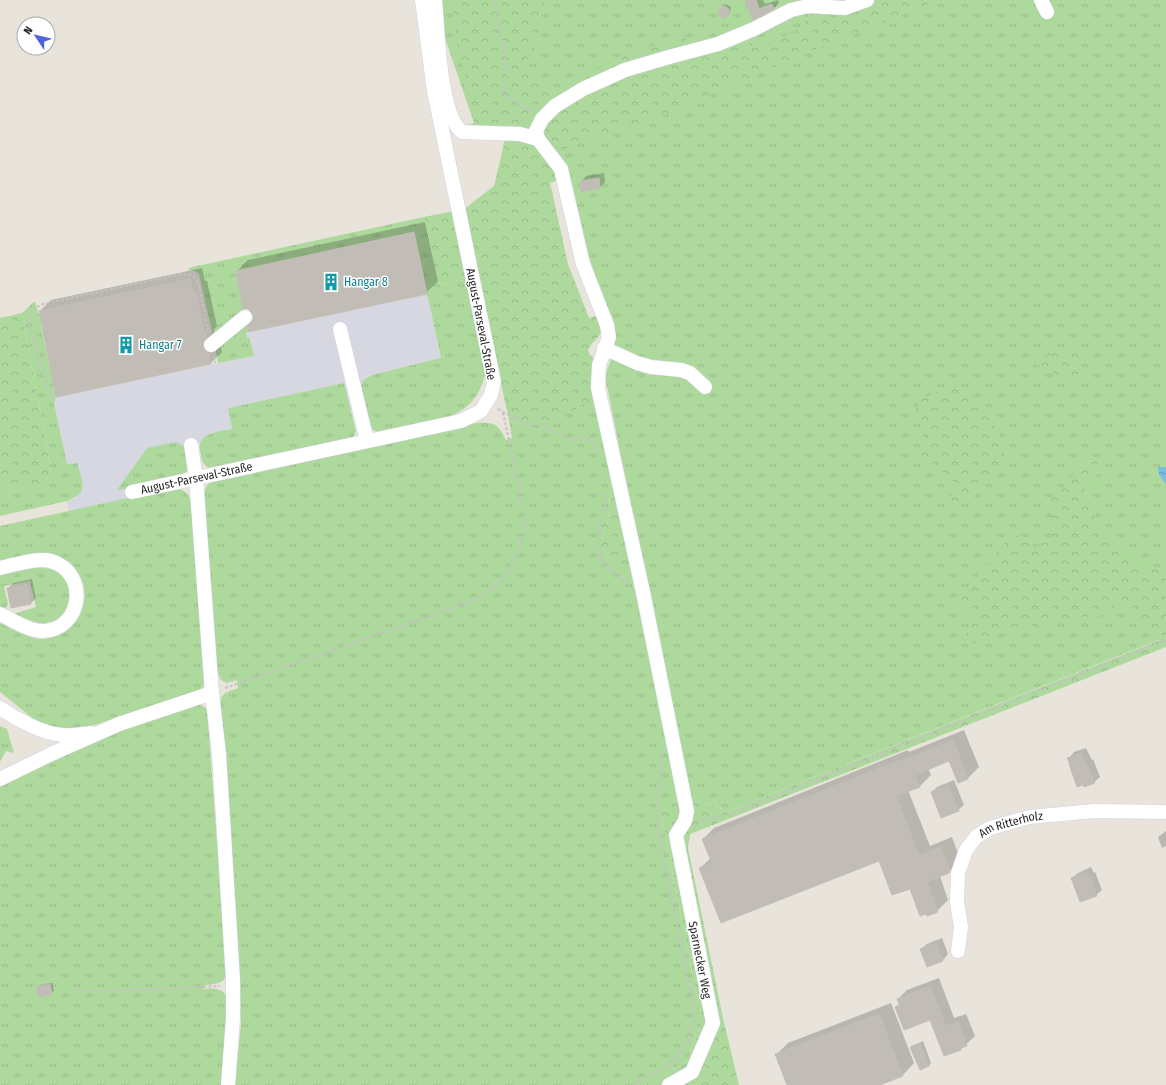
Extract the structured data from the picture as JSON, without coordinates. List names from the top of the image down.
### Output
{
  "streets": {
    "street": ["August-Parseval-Straße", "Am Ritterholz", "Sparnecker Weg"]
  },
  "places": {
    "building": ["Hangar 8", "Hangar 7"]
  },
  "north": "top left"
}
